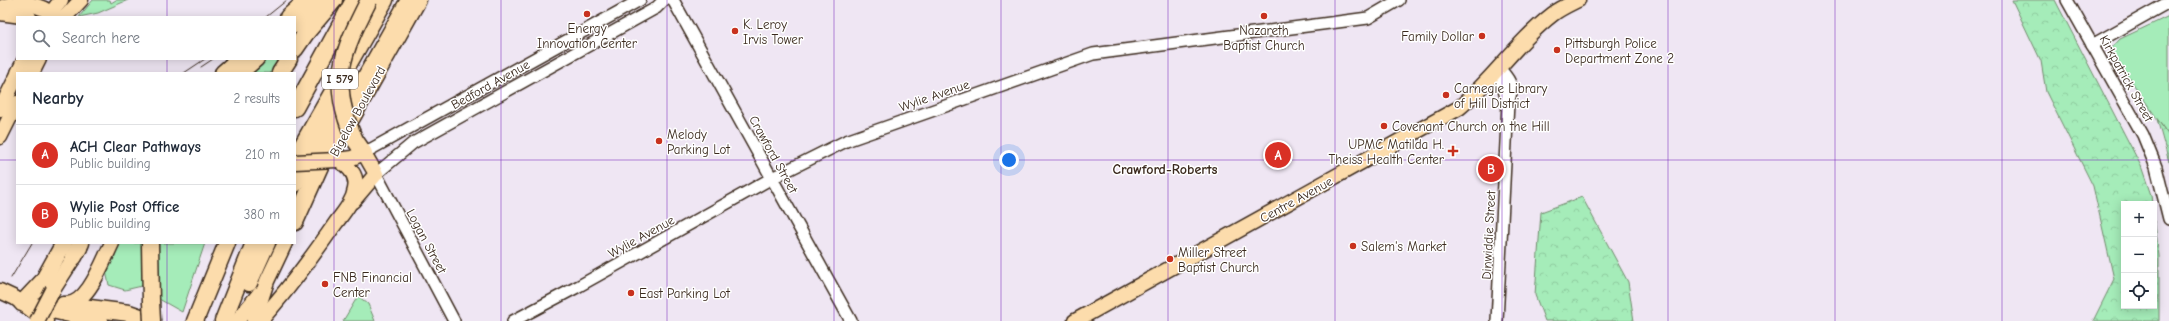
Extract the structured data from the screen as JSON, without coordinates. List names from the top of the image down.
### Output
{
  "streets": {
    "highway": ["I 579"],
    "main road": ["Bedford Avenue", "Bigelow Boulevard", "Centre Avenue"],
    "street": [
      "Kirkpatrick Street",
      "Wylie Avenue",
      "Crawford Street",
      "Dinwiddie Street",
      "Logan Street"
    ]
  },
  "crossings": [
    ["Bedford Avenue", "Logan Street"],
    ["Wylie Avenue", "Crawford Street"],
    ["Centre Avenue", "Dinwiddie Street"]
  ],
  "districts": ["Crawford-Roberts"],
  "places": {
    "other": [
      "Energy Innovation Center",
      "Nazareth Baptist Church",
      "K. Leroy Irvis Tower",
      "Family Dollar",
      "Pittsburgh Police Department Zone 2",
      "Carnegie Library of Hill District",
      "Covenant Church on the Hill",
      "Melody Parking Lot",
      "Salem's Market",
      "Miller Street Baptist Church",
      "FNB Financial Center",
      "East Parking Lot"
    ],
    "health": ["UPMC Matilda H. Theiss Health Center"]
  },
  "page": {
    "search": "Search here",
    "heading": ["Nearby", "2 results"],
    "list": [
      {
        "mark": "A",
        "name": "ACH Clear Pathways",
        "note": "Public building",
        "value": "210 m"
      },
      {
        "mark": "B",
        "name": "Wylie Post Office",
        "note": "Public building",
        "value": "380 m"
      }
    ],
    "pins": ["A", "B"],
    "map_buttons": ["+", "−"]
  }
}
